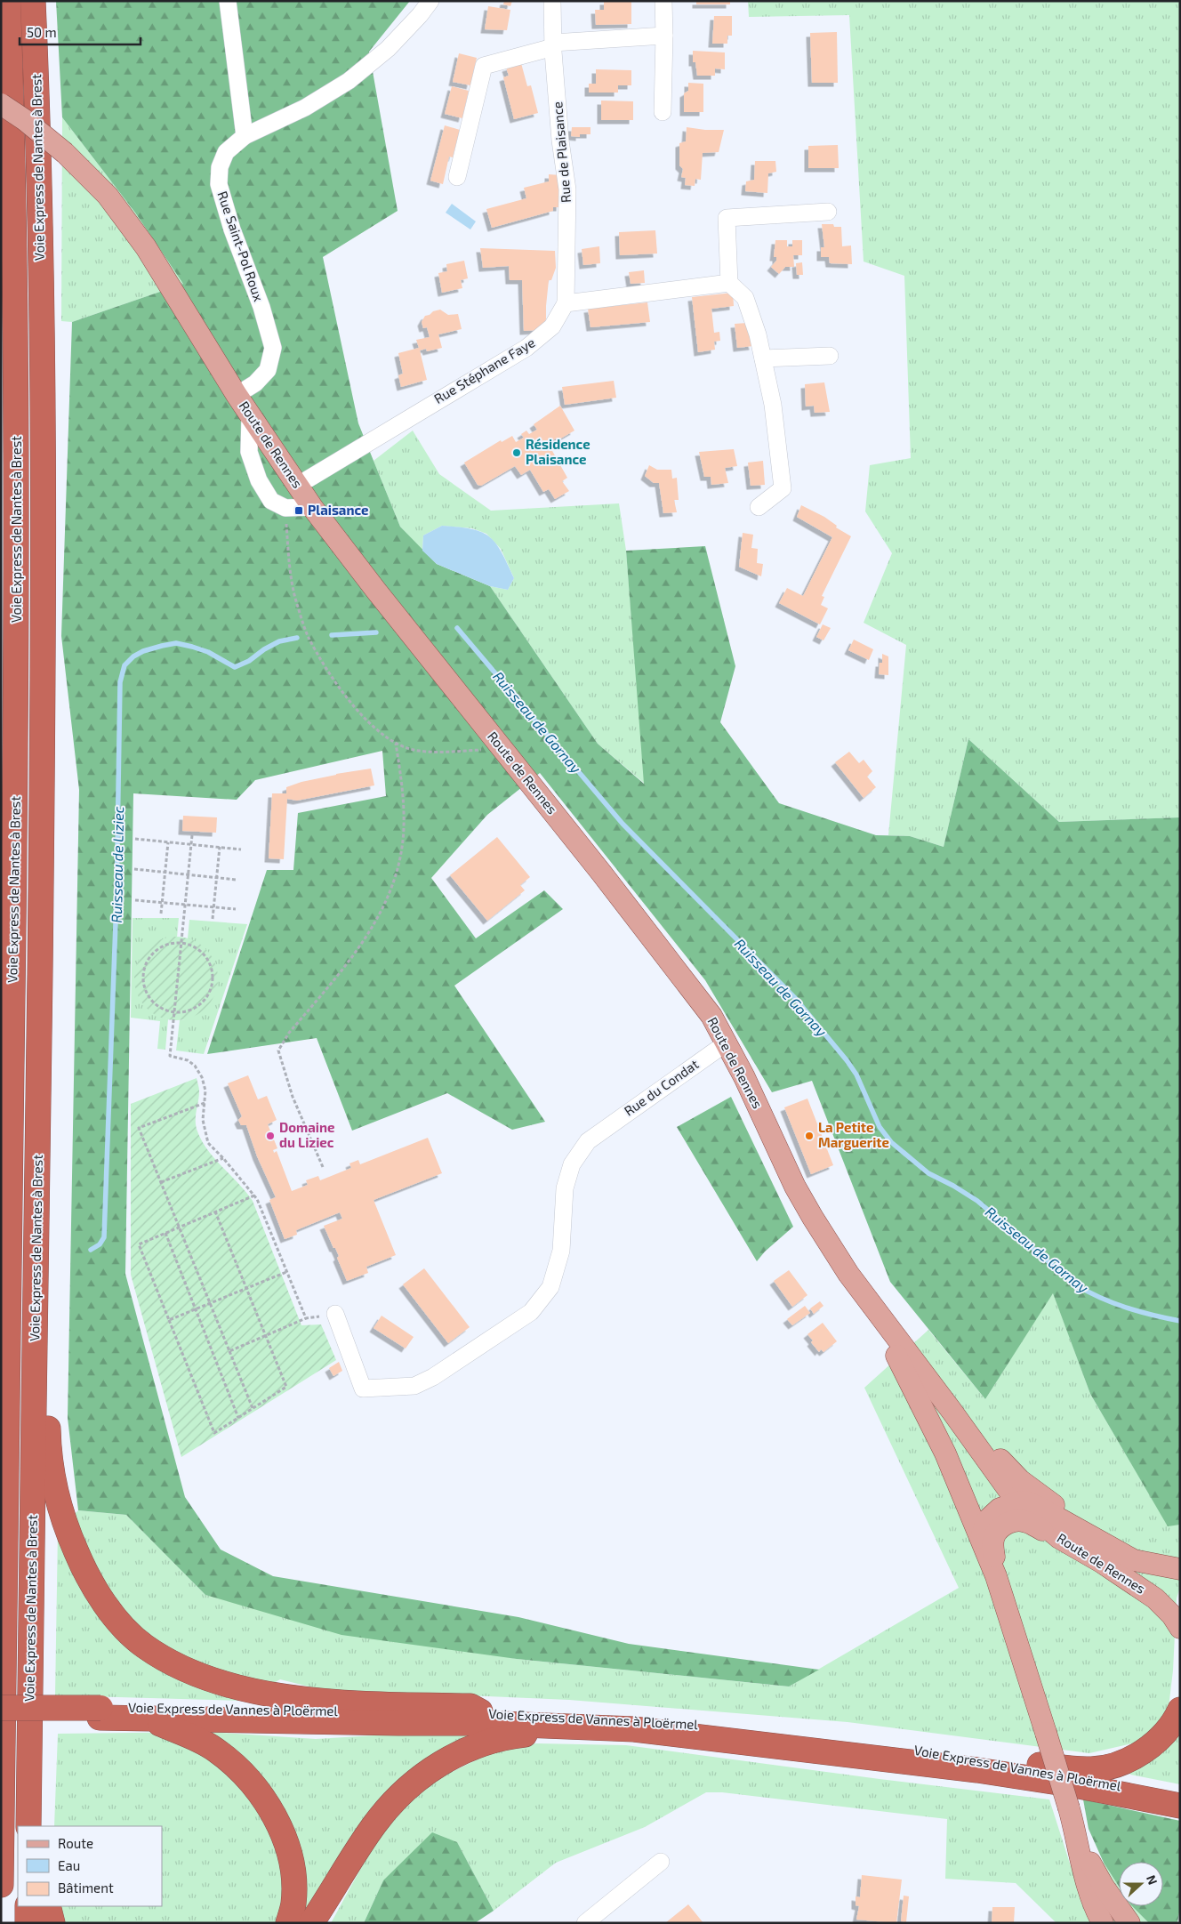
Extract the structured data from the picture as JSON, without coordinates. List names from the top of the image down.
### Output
{
  "streets": {
    "highway": ["Voie Express de Nantes à Brest", "Voie Express de Vannes à Ploërmel"],
    "main road": ["Route de Rennes"],
    "street": [
      "Rue de Plaisance",
      "Rue Saint-Pol Roux",
      "Rue Stéphane Faye",
      "Rue du Condat"
    ]
  },
  "crossings": [
    ["Rue de Plaisance", "Rue Stéphane Faye"],
    ["Rue Saint-Pol Roux", "Route de Rennes"],
    ["Rue Stéphane Faye", "Route de Rennes"],
    ["Route de Rennes", "Rue du Condat"]
  ],
  "water": ["Ruisseau de Gornay", "Ruisseau de Liziec"],
  "places": {
    "other": ["Résidence Plaisance", "Domaine du Liziec", "La Petite Marguerite"],
    "transit": ["Plaisance"]
  },
  "legend": ["Route", "Eau", "Bâtiment"],
  "scale_bar": "50 m",
  "north": "right"
}
